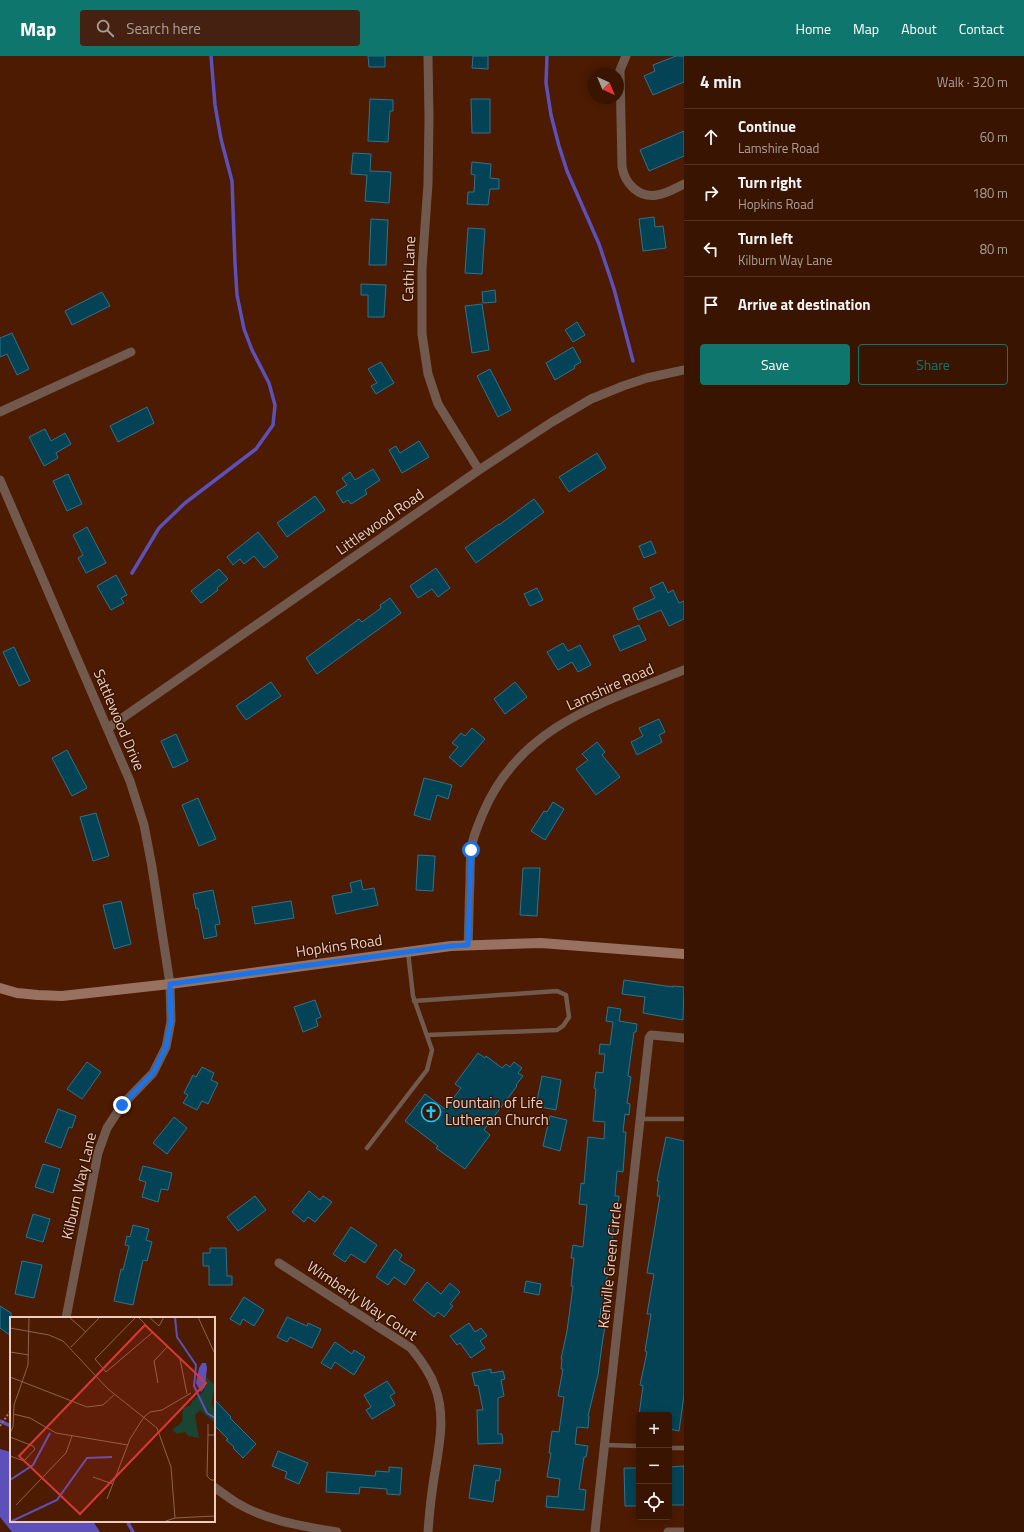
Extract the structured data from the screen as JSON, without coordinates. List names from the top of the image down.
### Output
{
  "streets": {
    "main road": ["Hopkins Road"],
    "street": [
      "Cathi Lane",
      "Littlewood Road",
      "Lamshire Road",
      "Sattlewood Drive",
      "Kilburn Way Lane",
      "Kenville Green Circle",
      "Wimberly Way Court"
    ]
  },
  "crossings": [
    ["Cathi Lane", "Littlewood Road"],
    ["Littlewood Road", "Sattlewood Drive"],
    ["Lamshire Road", "Hopkins Road"],
    ["Sattlewood Drive", "Hopkins Road"],
    ["Sattlewood Drive", "Kilburn Way Lane"],
    ["Hopkins Road", "Kilburn Way Lane"]
  ],
  "places": {
    "church": ["Fountain of Life Lutheran Church"]
  },
  "north": "bottom right",
  "page": {
    "header": "Map",
    "search": "Search here",
    "nav": [
      "Home",
      "Map",
      "About",
      "Contact"
    ],
    "heading": ["4 min", "Walk · 320 m"],
    "list": [
      ["Continue", "Lamshire Road", "60 m"],
      ["Turn right", "Hopkins Road", "180 m"],
      ["Turn left", "Kilburn Way Lane", "80 m"],
      "Arrive at destination"
    ],
    "buttons": ["Save", "Share"],
    "map_buttons": ["+", "−"]
  }
}
